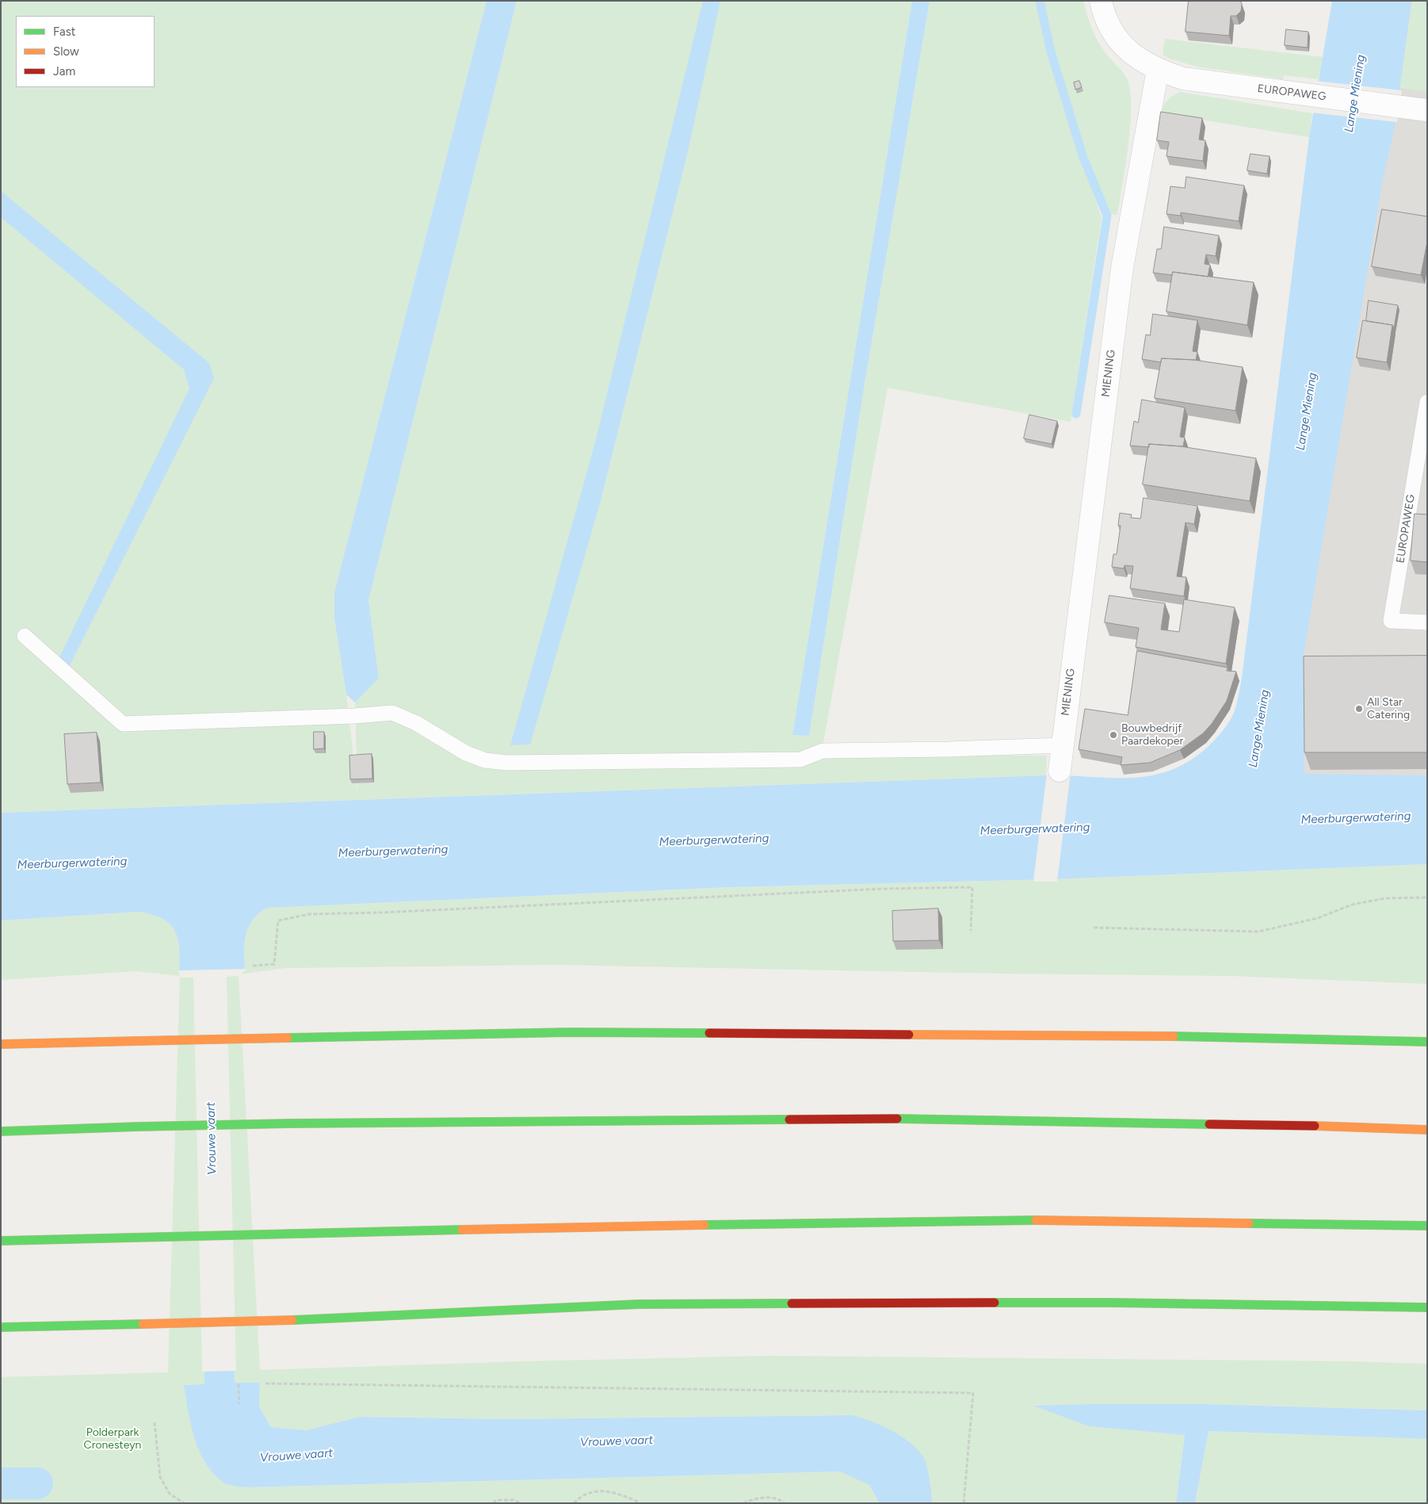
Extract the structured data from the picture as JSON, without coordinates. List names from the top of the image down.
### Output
{
  "streets": {
    "street": ["EUROPAWEG", "MIENING"]
  },
  "crossings": [
    ["EUROPAWEG", "MIENING"]
  ],
  "water": ["Lange Miening", "Meerburgerwatering", "Vrouwe vaart"],
  "parks": ["Polderpark Cronesteyn"],
  "places": ["All Star Catering", "Bouwbedrijf Paardekoper"],
  "legend": ["Fast", "Slow", "Jam"]
}
